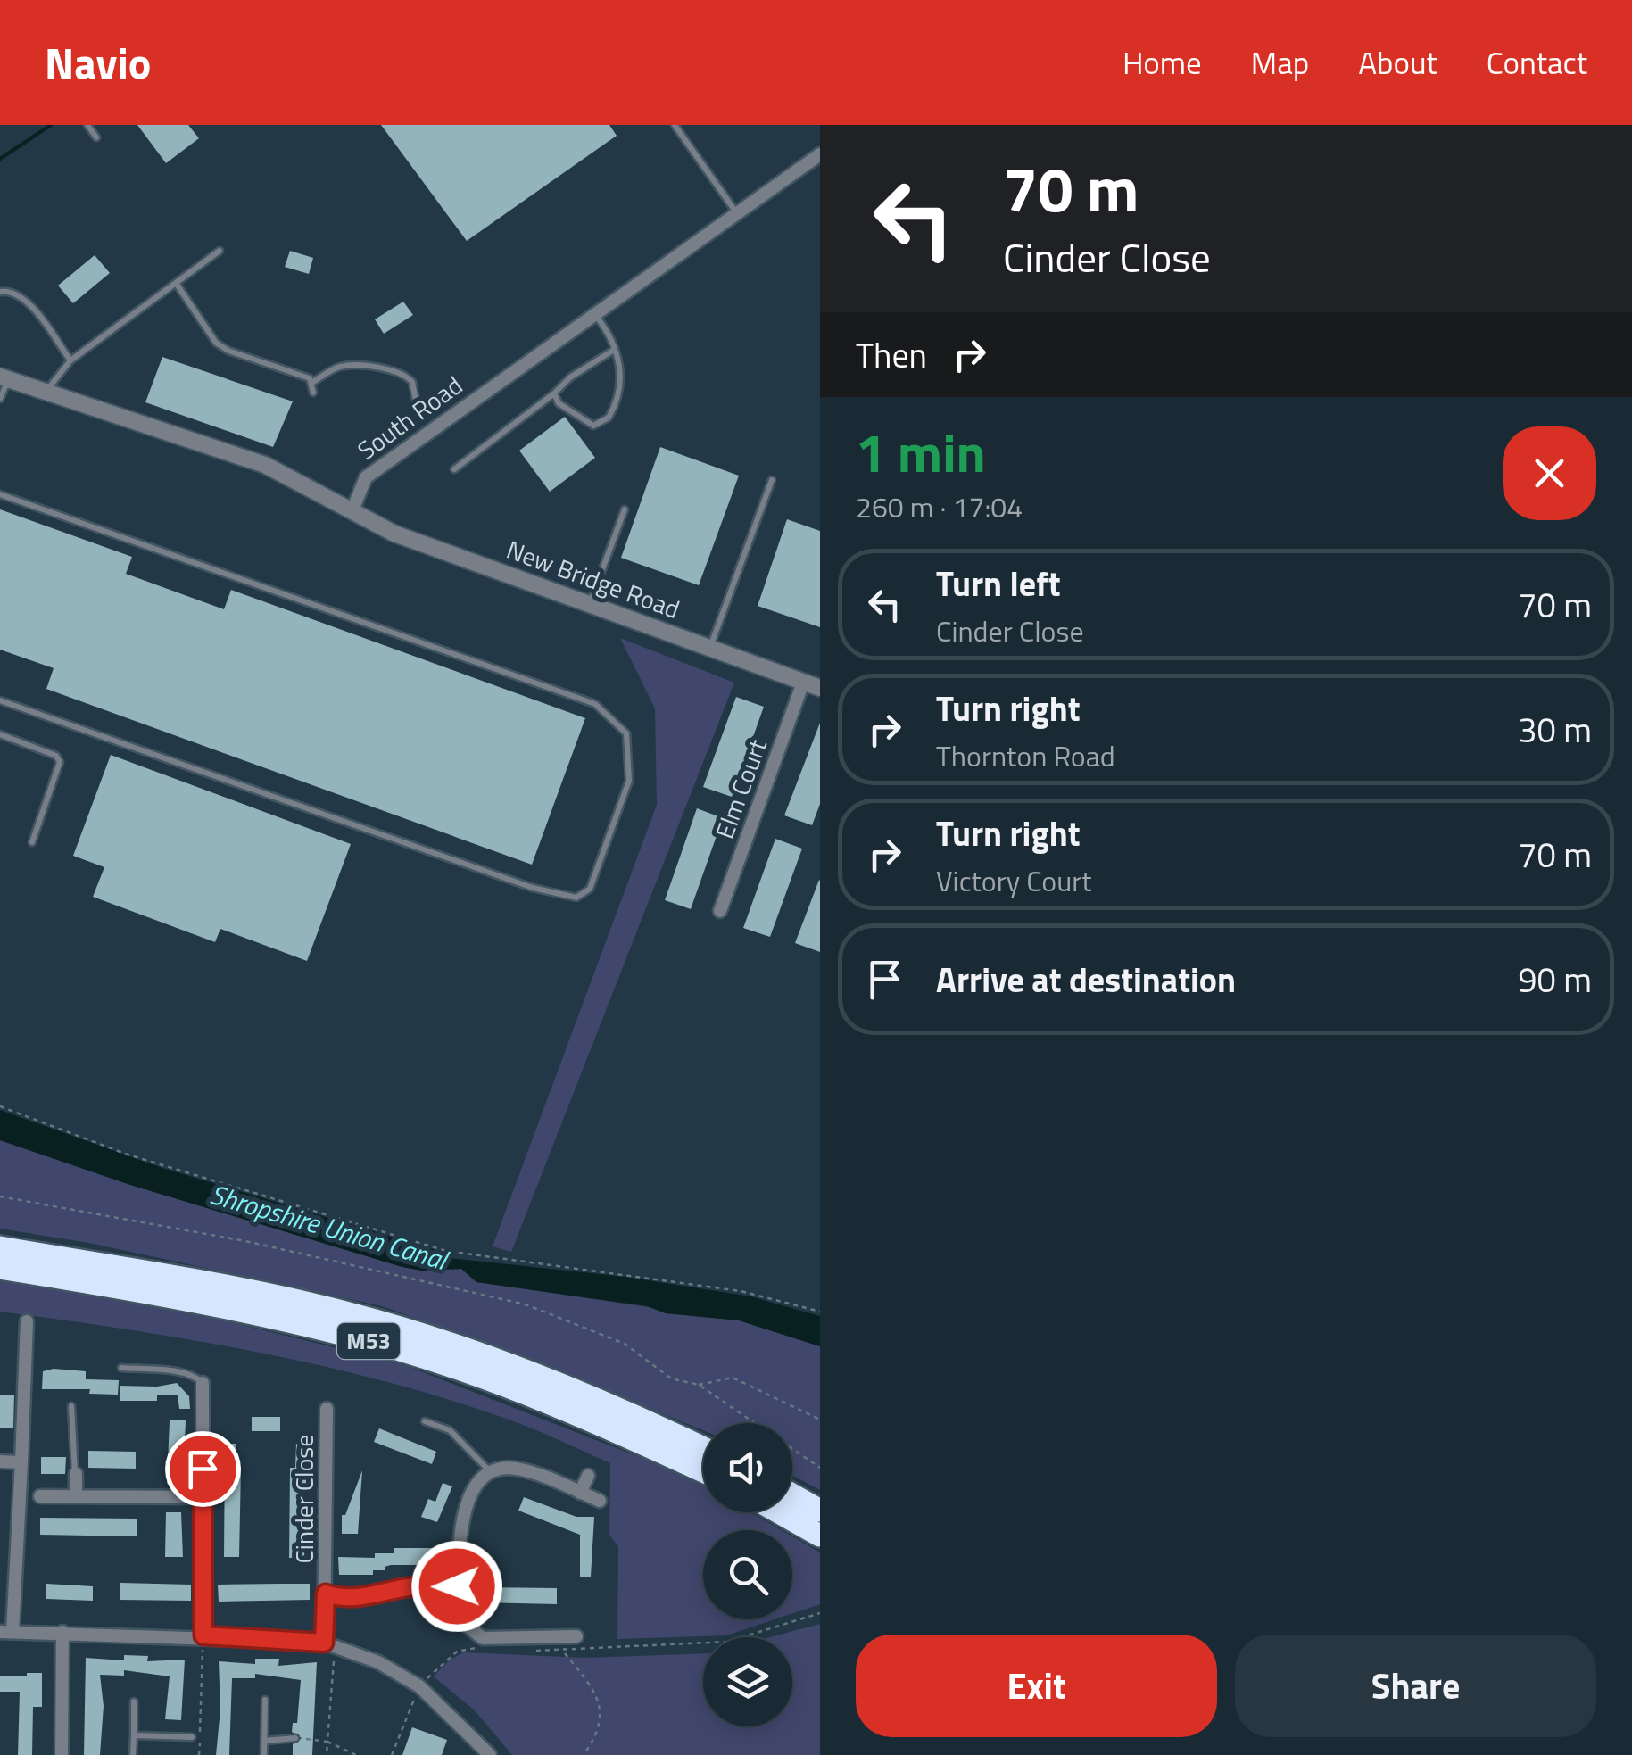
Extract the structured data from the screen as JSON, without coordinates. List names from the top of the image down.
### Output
{
  "streets": {
    "highway": ["M53"],
    "street": [
      "South Road",
      "New Bridge Road",
      "Elm Court",
      "Cinder Close"
    ]
  },
  "crossings": [
    ["South Road", "New Bridge Road"],
    ["New Bridge Road", "Elm Court"]
  ],
  "water": ["Shropshire Union Canal"],
  "page": {
    "header": "Navio",
    "nav": [
      "Home",
      "Map",
      "About",
      "Contact"
    ],
    "turn": ["70 m", "Cinder Close"],
    "then": "Then",
    "heading": ["1 min", "260 m · 17:04"],
    "list": [
      {
        "name": "Turn left",
        "note": "Cinder Close",
        "value": "70 m"
      },
      {
        "name": "Turn right",
        "note": "Thornton Road",
        "value": "30 m"
      },
      {
        "name": "Turn right",
        "note": "Victory Court",
        "value": "70 m"
      },
      {
        "name": "Arrive at destination",
        "value": "90 m"
      }
    ],
    "buttons": ["Exit", "Share"]
  }
}
